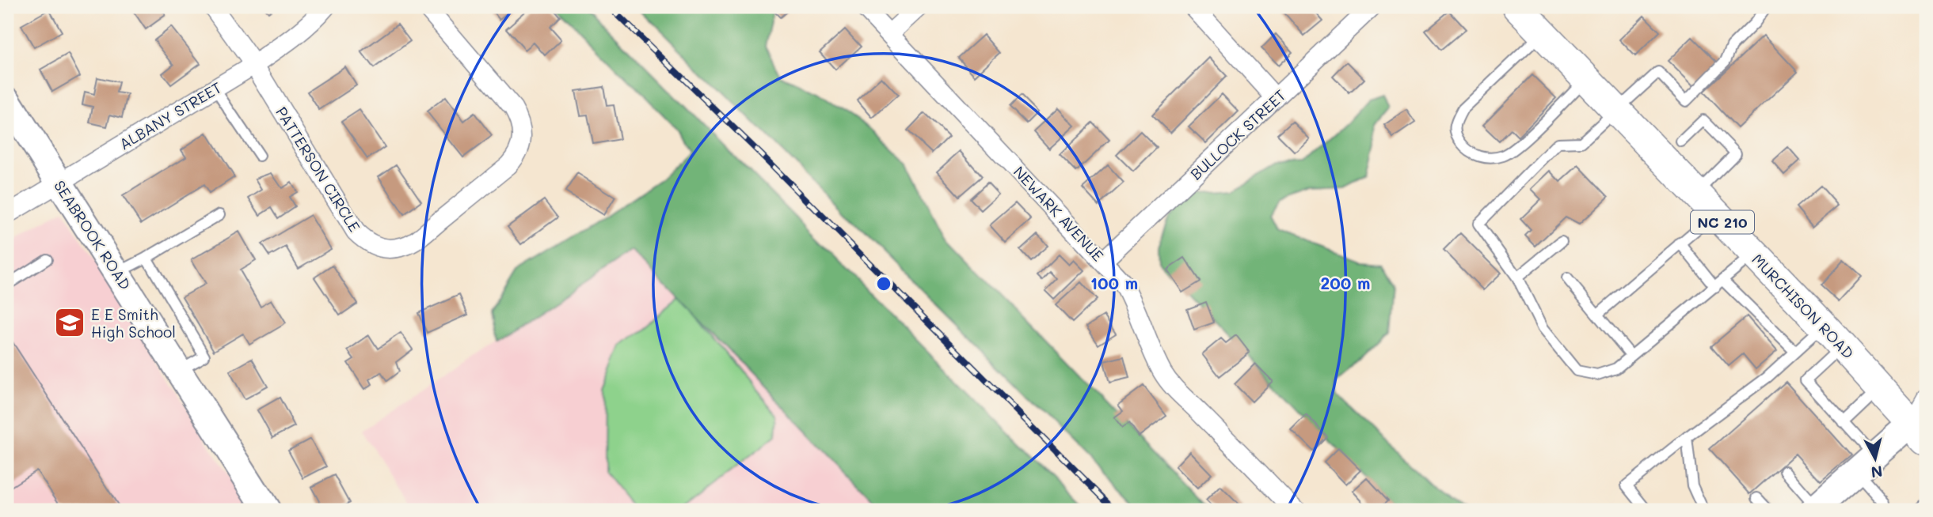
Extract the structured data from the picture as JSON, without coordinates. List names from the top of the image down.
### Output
{
  "streets": {
    "main road": ["NC 210", "MURCHISON ROAD"],
    "street": [
      "ALBANY STREET",
      "BULLOCK STREET",
      "PATTERSON CIRCLE",
      "NEWARK AVENUE",
      "SEABROOK ROAD"
    ]
  },
  "crossings": [
    ["ALBANY STREET", "PATTERSON CIRCLE"],
    ["ALBANY STREET", "SEABROOK ROAD"],
    ["BULLOCK STREET", "NEWARK AVENUE"]
  ],
  "places": {
    "school or university": ["E E Smith High School"]
  },
  "north": "bottom",
  "rings": ["100 m", "200 m"]
}
